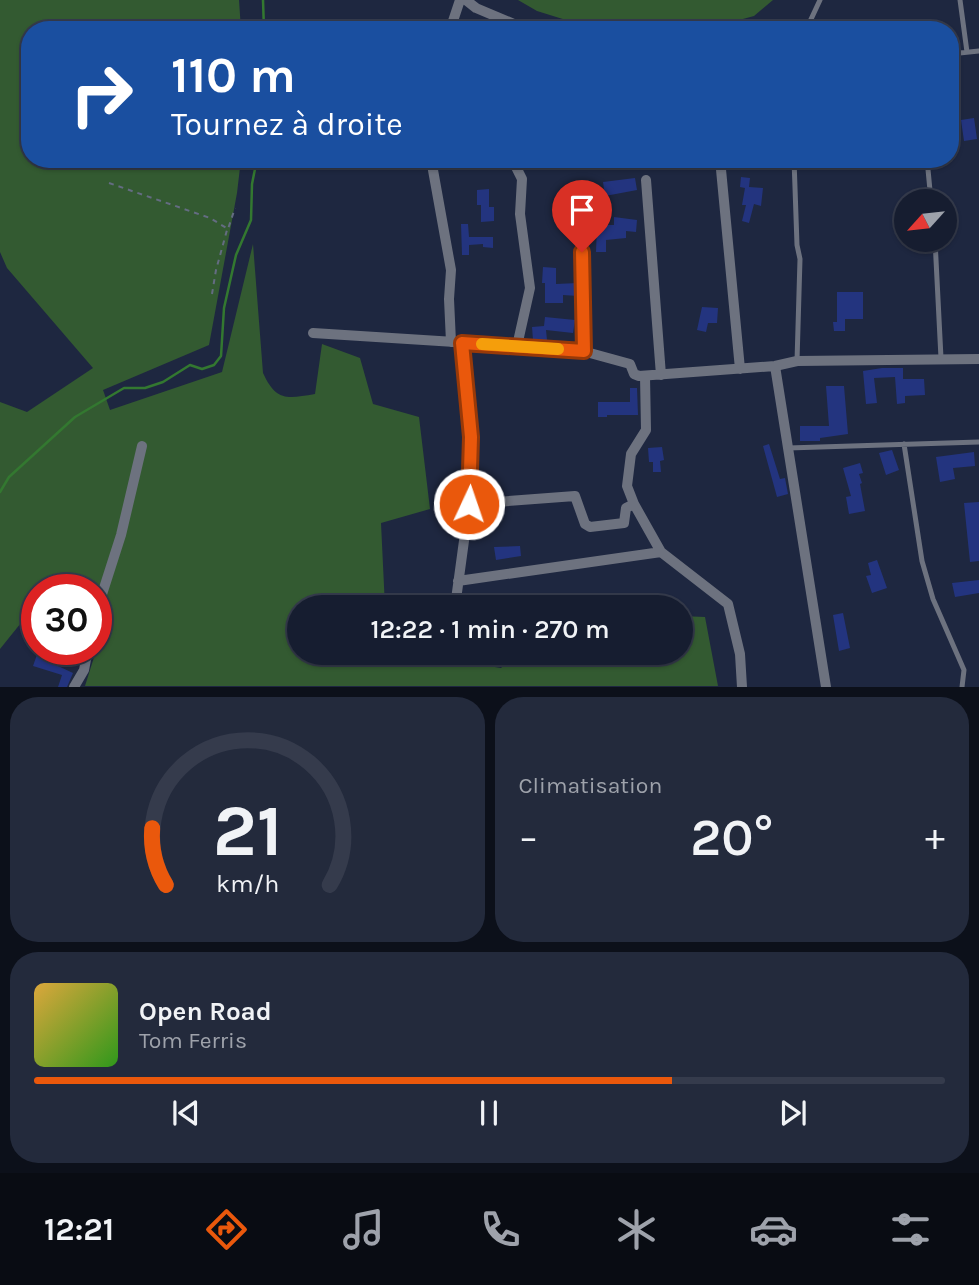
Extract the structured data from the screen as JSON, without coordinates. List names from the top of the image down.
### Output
{
  "north": "bottom left",
  "page": {
    "turn": ["110 m", "Tournez à droite"],
    "limit": "30",
    "trip": "12:22 · 1 min · 270 m",
    "tile": "Climatisation",
    "heat": ["−", "20°", "+"],
    "song": ["Open Road", "Tom Ferris"],
    "tabs": "12:21",
    "gauge": ["21", "km/h"]
  }
}
